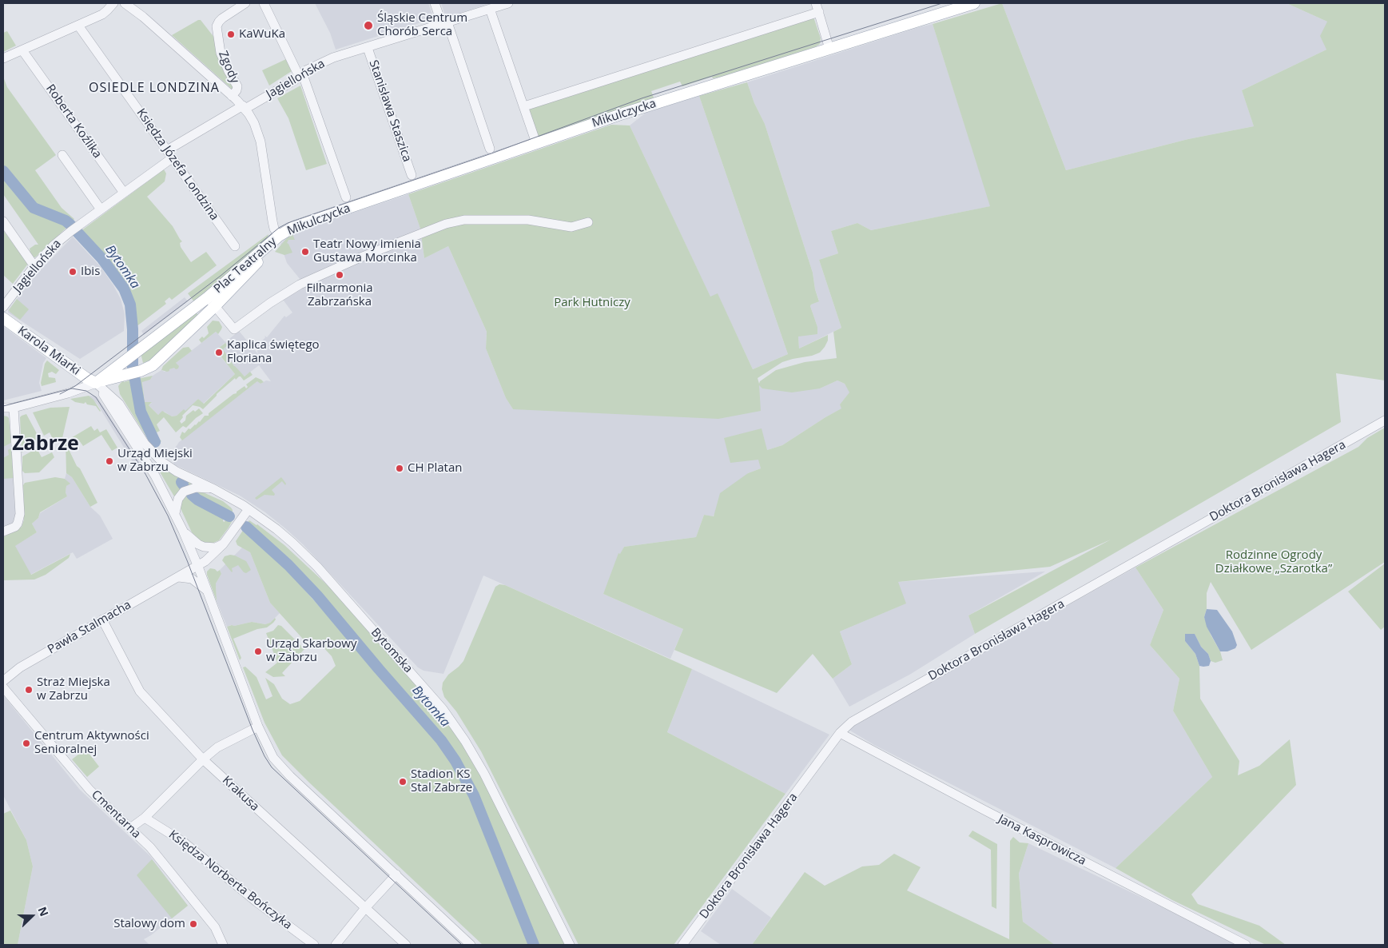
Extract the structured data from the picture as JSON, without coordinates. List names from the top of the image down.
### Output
{
  "streets": {
    "main road": ["Mikulczycka", "Plac Teatralny", "Karola Miarki"],
    "street": [
      "Zgody",
      "Jagiellońska",
      "Stanisława Staszica",
      "Roberta Koźlika",
      "Księdza Józefa Londzina",
      "Doktora Bronisława Hagera",
      "Pawła Stalmacha",
      "Bytomska",
      "Krakusa",
      "Cmentarna",
      "Jana Kasprowicza",
      "Księdza Norberta Bończyka"
    ]
  },
  "crossings": [
    ["Jagiellońska", "Stanisława Staszica"],
    ["Jagiellońska", "Roberta Koźlika"],
    ["Jagiellońska", "Księdza Józefa Londzina"],
    ["Mikulczycka", "Plac Teatralny"],
    ["Plac Teatralny", "Karola Miarki"],
    ["Doktora Bronisława Hagera", "Jana Kasprowicza"],
    ["Pawła Stalmacha", "Bytomska"],
    ["Pawła Stalmacha", "Krakusa"]
  ],
  "districts": ["OSIEDLE LONDZINA", "Zabrze"],
  "water": ["Bytomka"],
  "parks": ["Park Hutniczy", "Rodzinne Ogrody Działkowe „Szarotka”"],
  "places": [
    "Śląskie Centrum Chorób Serca",
    "KaWuKa",
    "Teatr Nowy imienia Gustawa Morcinka",
    "Ibis",
    "Filharmonia Zabrzańska",
    "Kaplica świętego Floriana",
    "Urząd Miejski w Zabrzu",
    "CH Platan",
    "Urząd Skarbowy w Zabrzu",
    "Straż Miejska w Zabrzu",
    "Centrum Aktywności Senioralnej",
    "Stadion KS Stal Zabrze",
    "Stalowy dom"
  ],
  "north": "right"
}
